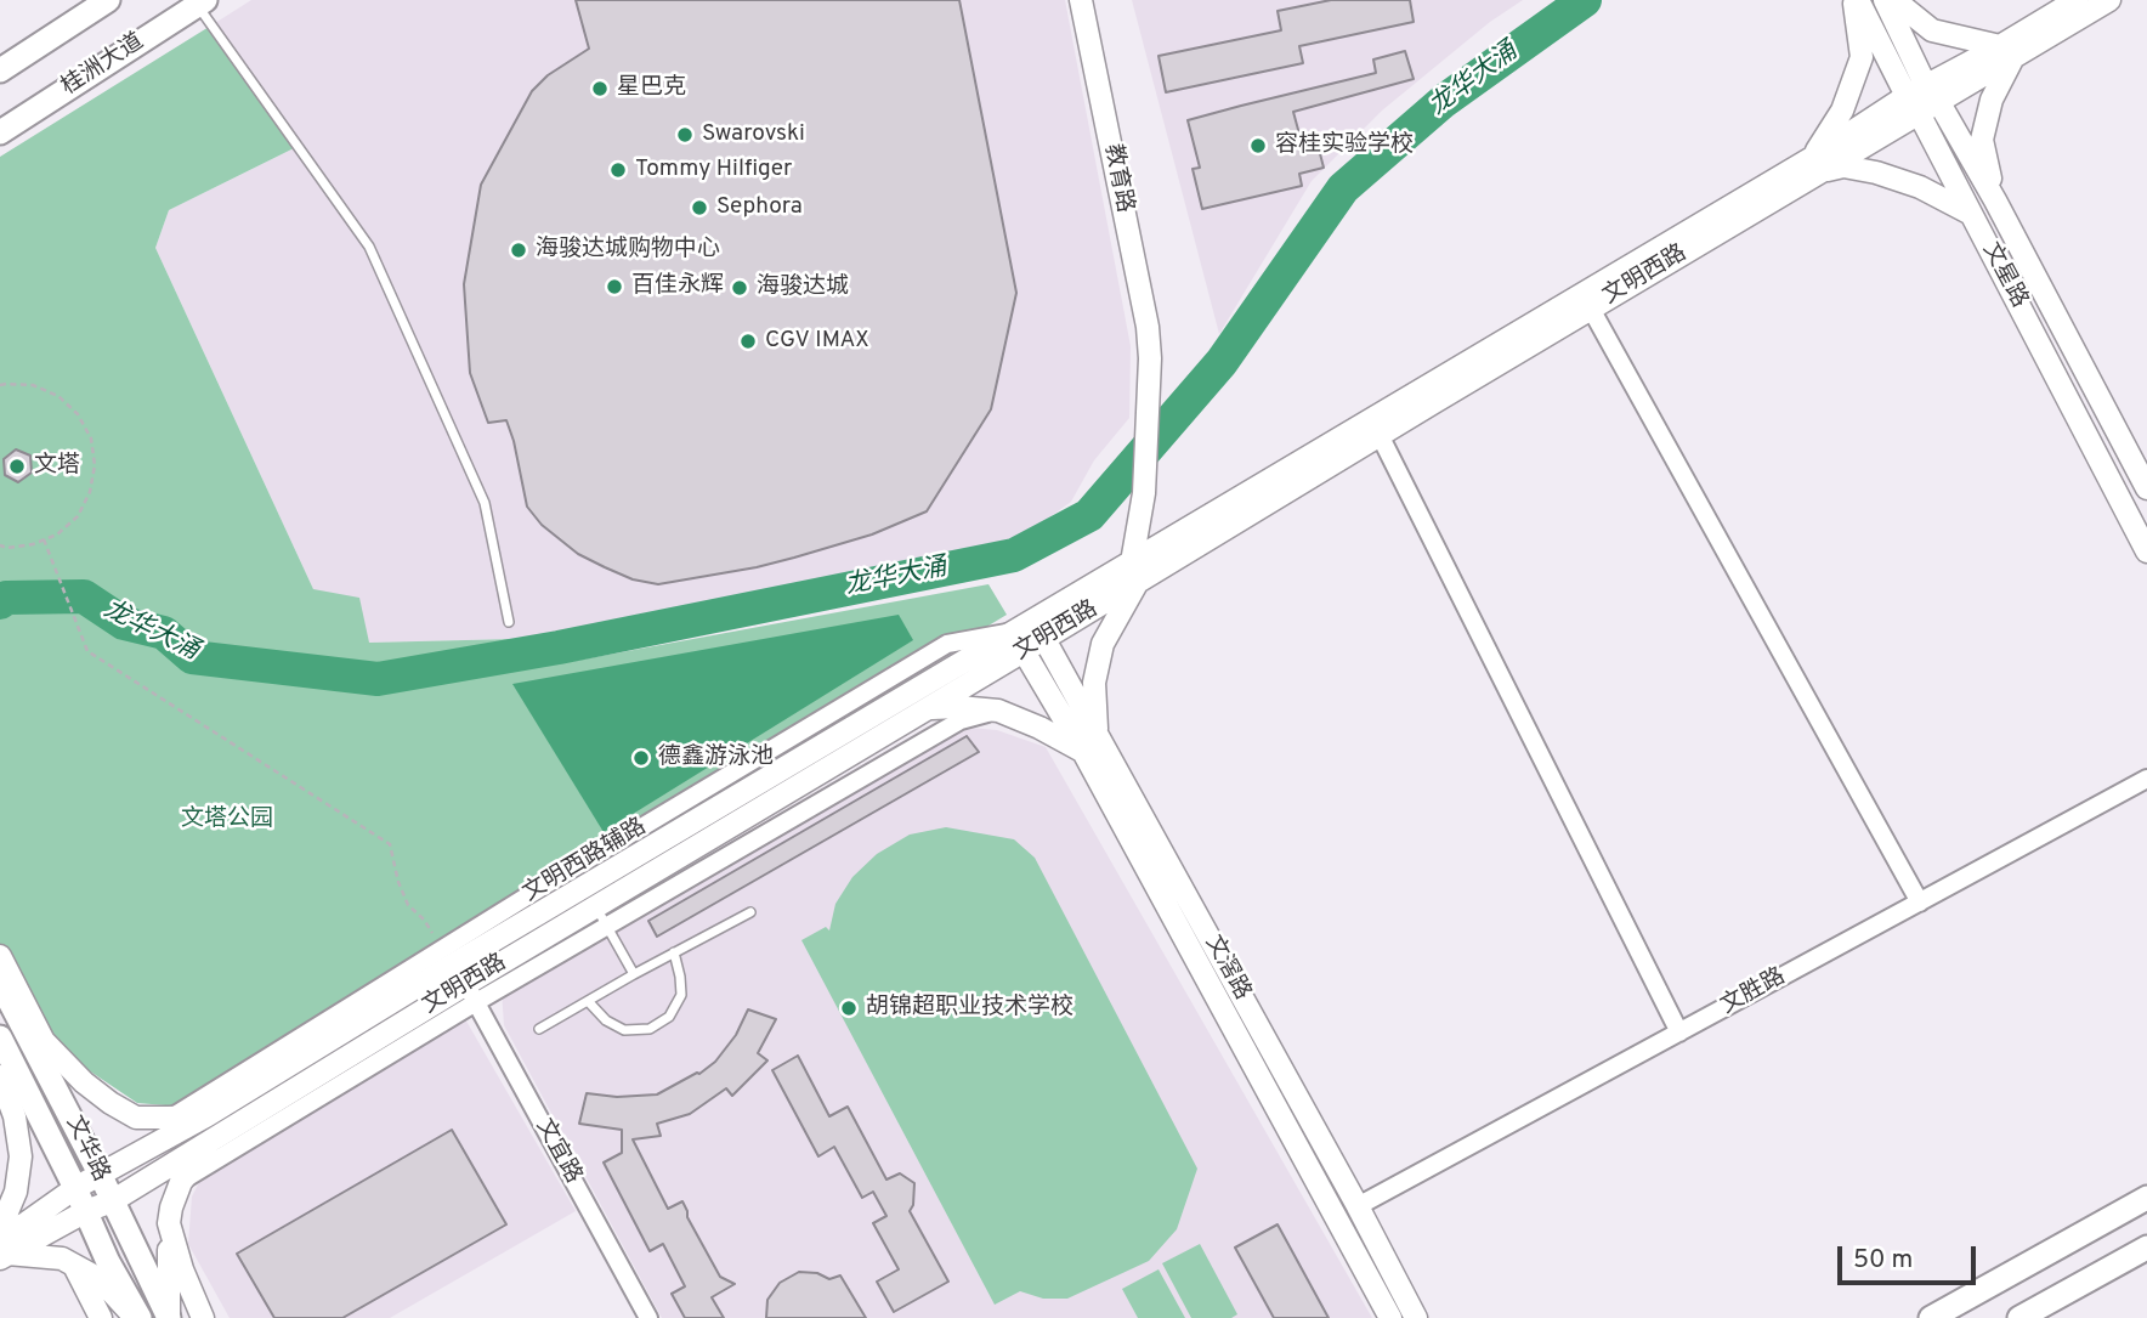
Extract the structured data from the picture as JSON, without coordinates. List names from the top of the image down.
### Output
{
  "streets": {
    "main road": ["桂洲大道", "文华路"],
    "street": [
      "教育路",
      "文明西路",
      "文星路",
      "文明西路辅路",
      "文滘路",
      "文胜路",
      "文宜路"
    ]
  },
  "crossings": [
    ["教育路", "文明西路"],
    ["文明西路", "文星路"],
    ["文明西路", "文明西路辅路"],
    ["文明西路", "文滘路"],
    ["文明西路", "文华路"],
    ["文明西路", "文宜路"],
    ["文明西路辅路", "文滘路"],
    ["文滘路", "文胜路"]
  ],
  "water": ["龙华大涌"],
  "parks": ["文塔公园"],
  "places": [
    "星巴克",
    "Swarovski",
    "容桂实验学校",
    "Tommy Hilfiger",
    "Sephora",
    "海骏达城购物中心",
    "百佳永辉",
    "海骏达城",
    "CGV IMAX",
    "文塔",
    "德鑫游泳池",
    "胡锦超职业技术学校"
  ],
  "scale_bar": "50 m"
}
